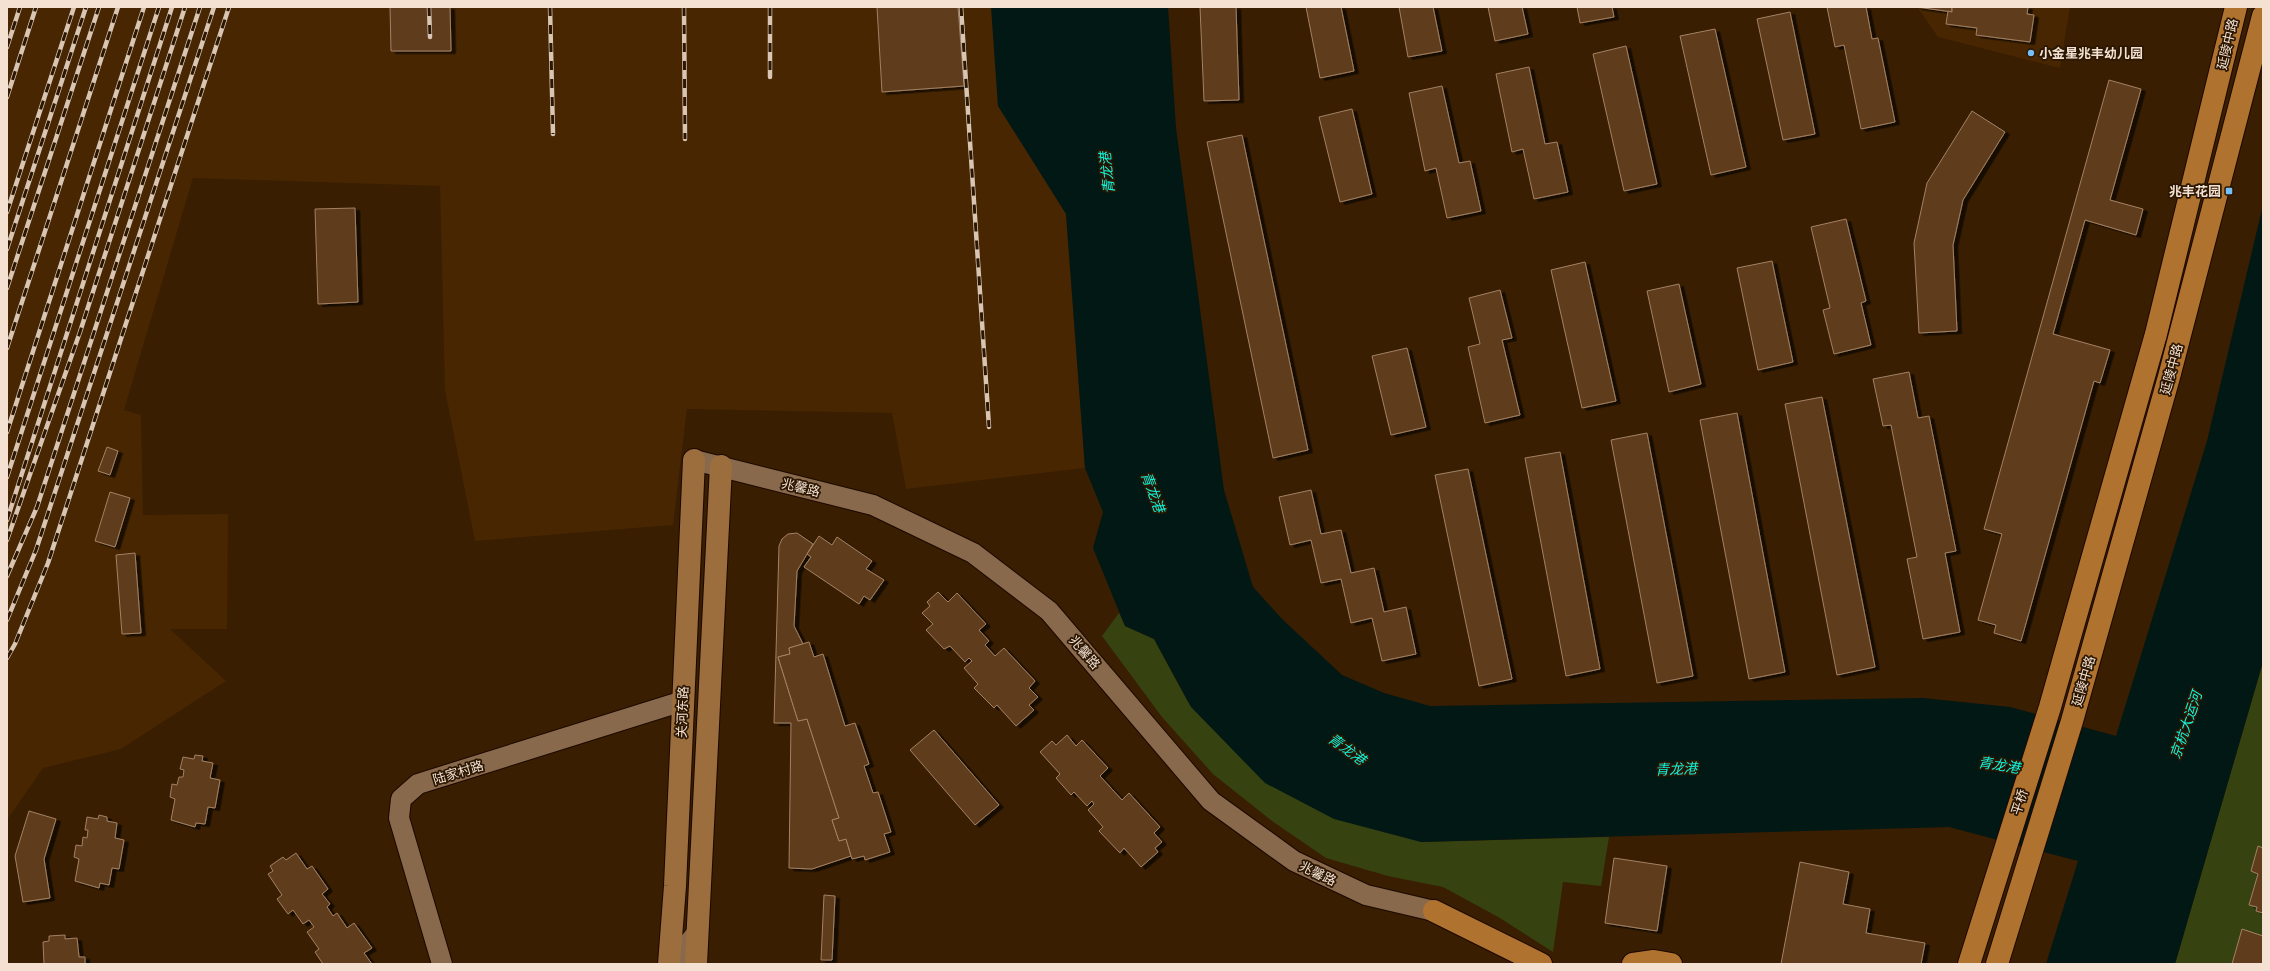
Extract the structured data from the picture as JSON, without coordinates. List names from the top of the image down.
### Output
{
  "streets": {
    "main road": ["延陵中路", "关河东路", "平桥"],
    "street": ["兆馨路", "陆家村路"]
  },
  "crossings": [
    ["延陵中路", "平桥"],
    ["兆馨路", "关河东路"],
    ["关河东路", "陆家村路"]
  ],
  "water": ["青龙港", "京杭大运河"],
  "places": {
    "other": ["小金星兆丰幼儿园"],
    "transit": ["兆丰花园"]
  }
}
